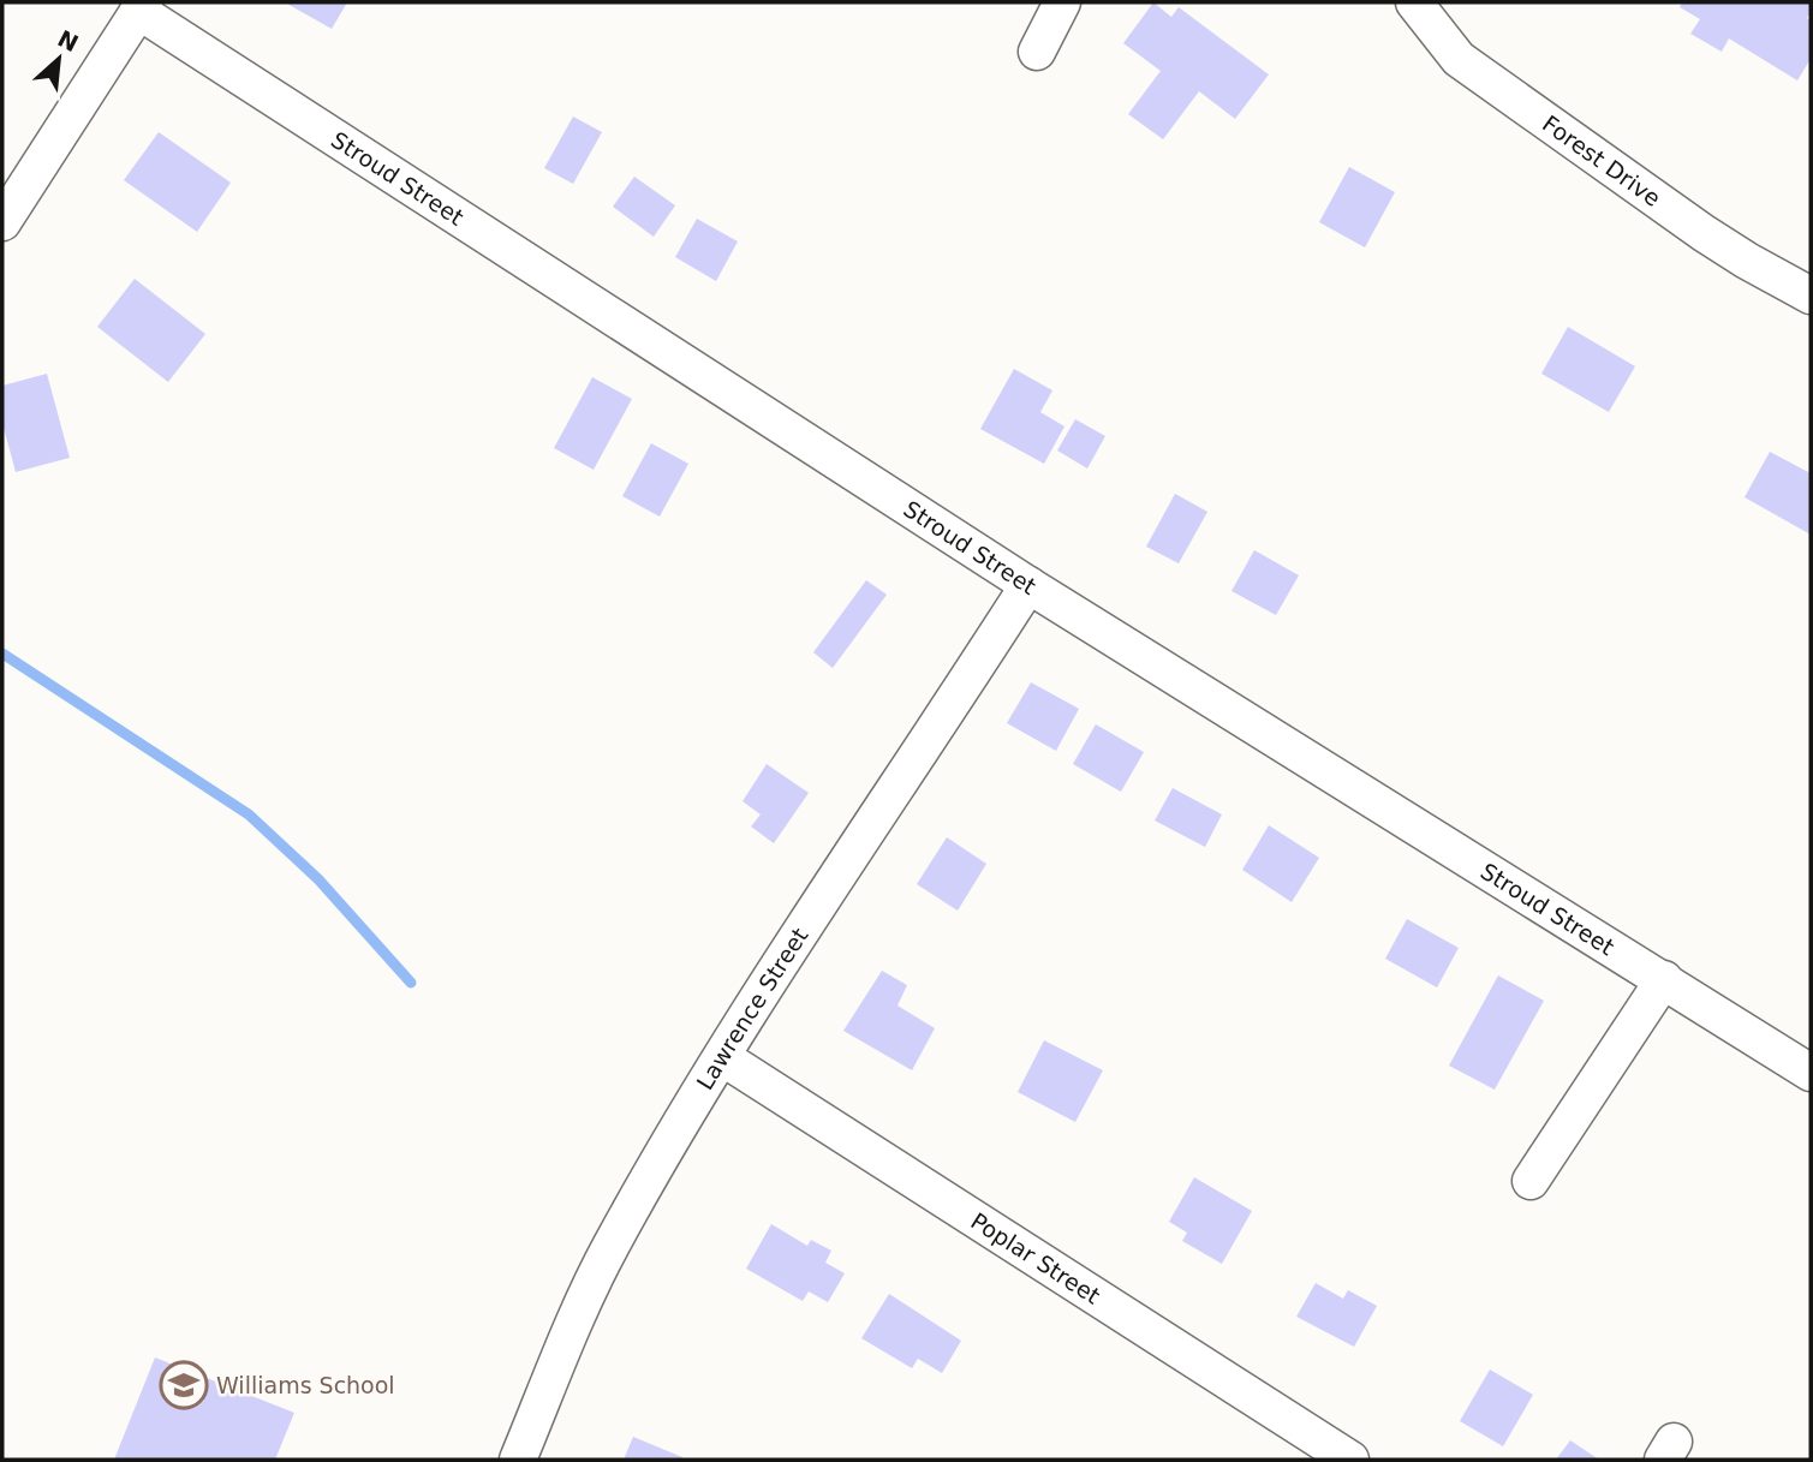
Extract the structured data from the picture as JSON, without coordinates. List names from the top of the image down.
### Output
{
  "streets": {
    "street": [
      "Forest Drive",
      "Stroud Street",
      "Lawrence Street",
      "Poplar Street"
    ]
  },
  "crossings": [
    ["Stroud Street", "Lawrence Street"],
    ["Lawrence Street", "Poplar Street"]
  ],
  "places": {
    "school or university": ["Williams School"]
  },
  "north": "top right"
}
